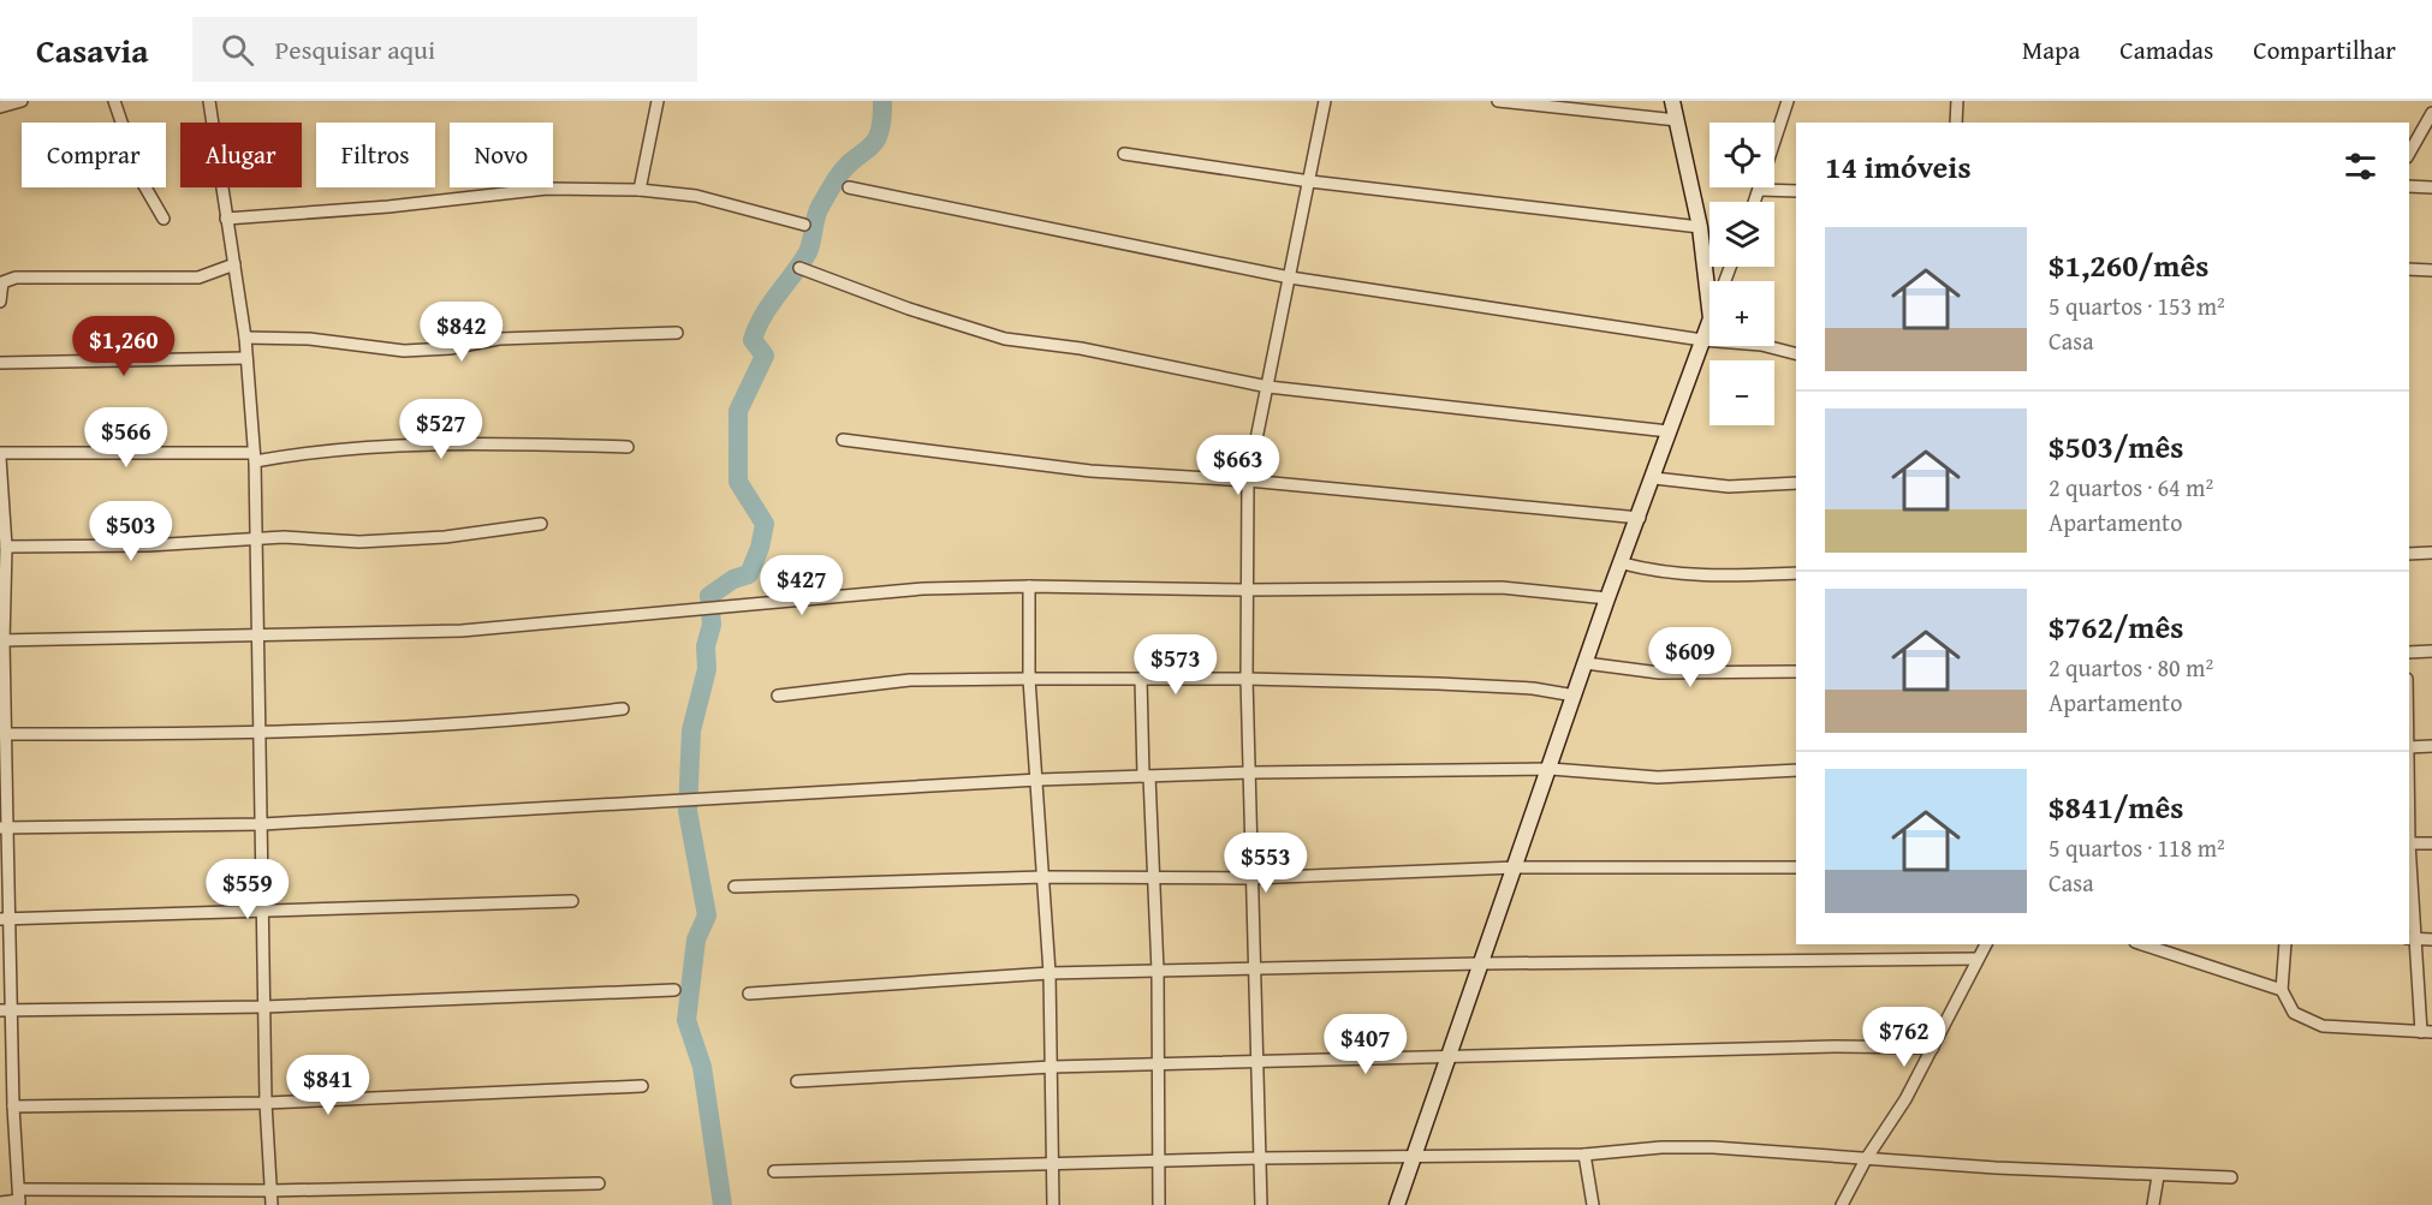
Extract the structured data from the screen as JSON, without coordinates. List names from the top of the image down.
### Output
{
  "page": {
    "header": "Casavia",
    "search": "Pesquisar aqui",
    "nav": ["Mapa", "Camadas", "Compartilhar"],
    "map_buttons": ["+", "−"],
    "chip": [
      "Comprar",
      "Alugar",
      "Filtros",
      "Novo"
    ],
    "heading": "14 imóveis",
    "list": [
      {
        "name": "$1,260/mês",
        "note": "5 quartos · 153 m² · Casa"
      },
      {
        "name": "$503/mês",
        "note": "2 quartos · 64 m² · Apartamento"
      },
      {
        "name": "$762/mês",
        "note": "2 quartos · 80 m² · Apartamento"
      },
      {
        "name": "$841/mês",
        "note": "5 quartos · 118 m² · Casa"
      }
    ],
    "price": [
      "$842",
      "$1,260",
      "$527",
      "$566",
      "$663",
      "$503",
      "$427",
      "$609",
      "$573",
      "$553",
      "$559",
      "$762",
      "$407",
      "$841"
    ]
  }
}
